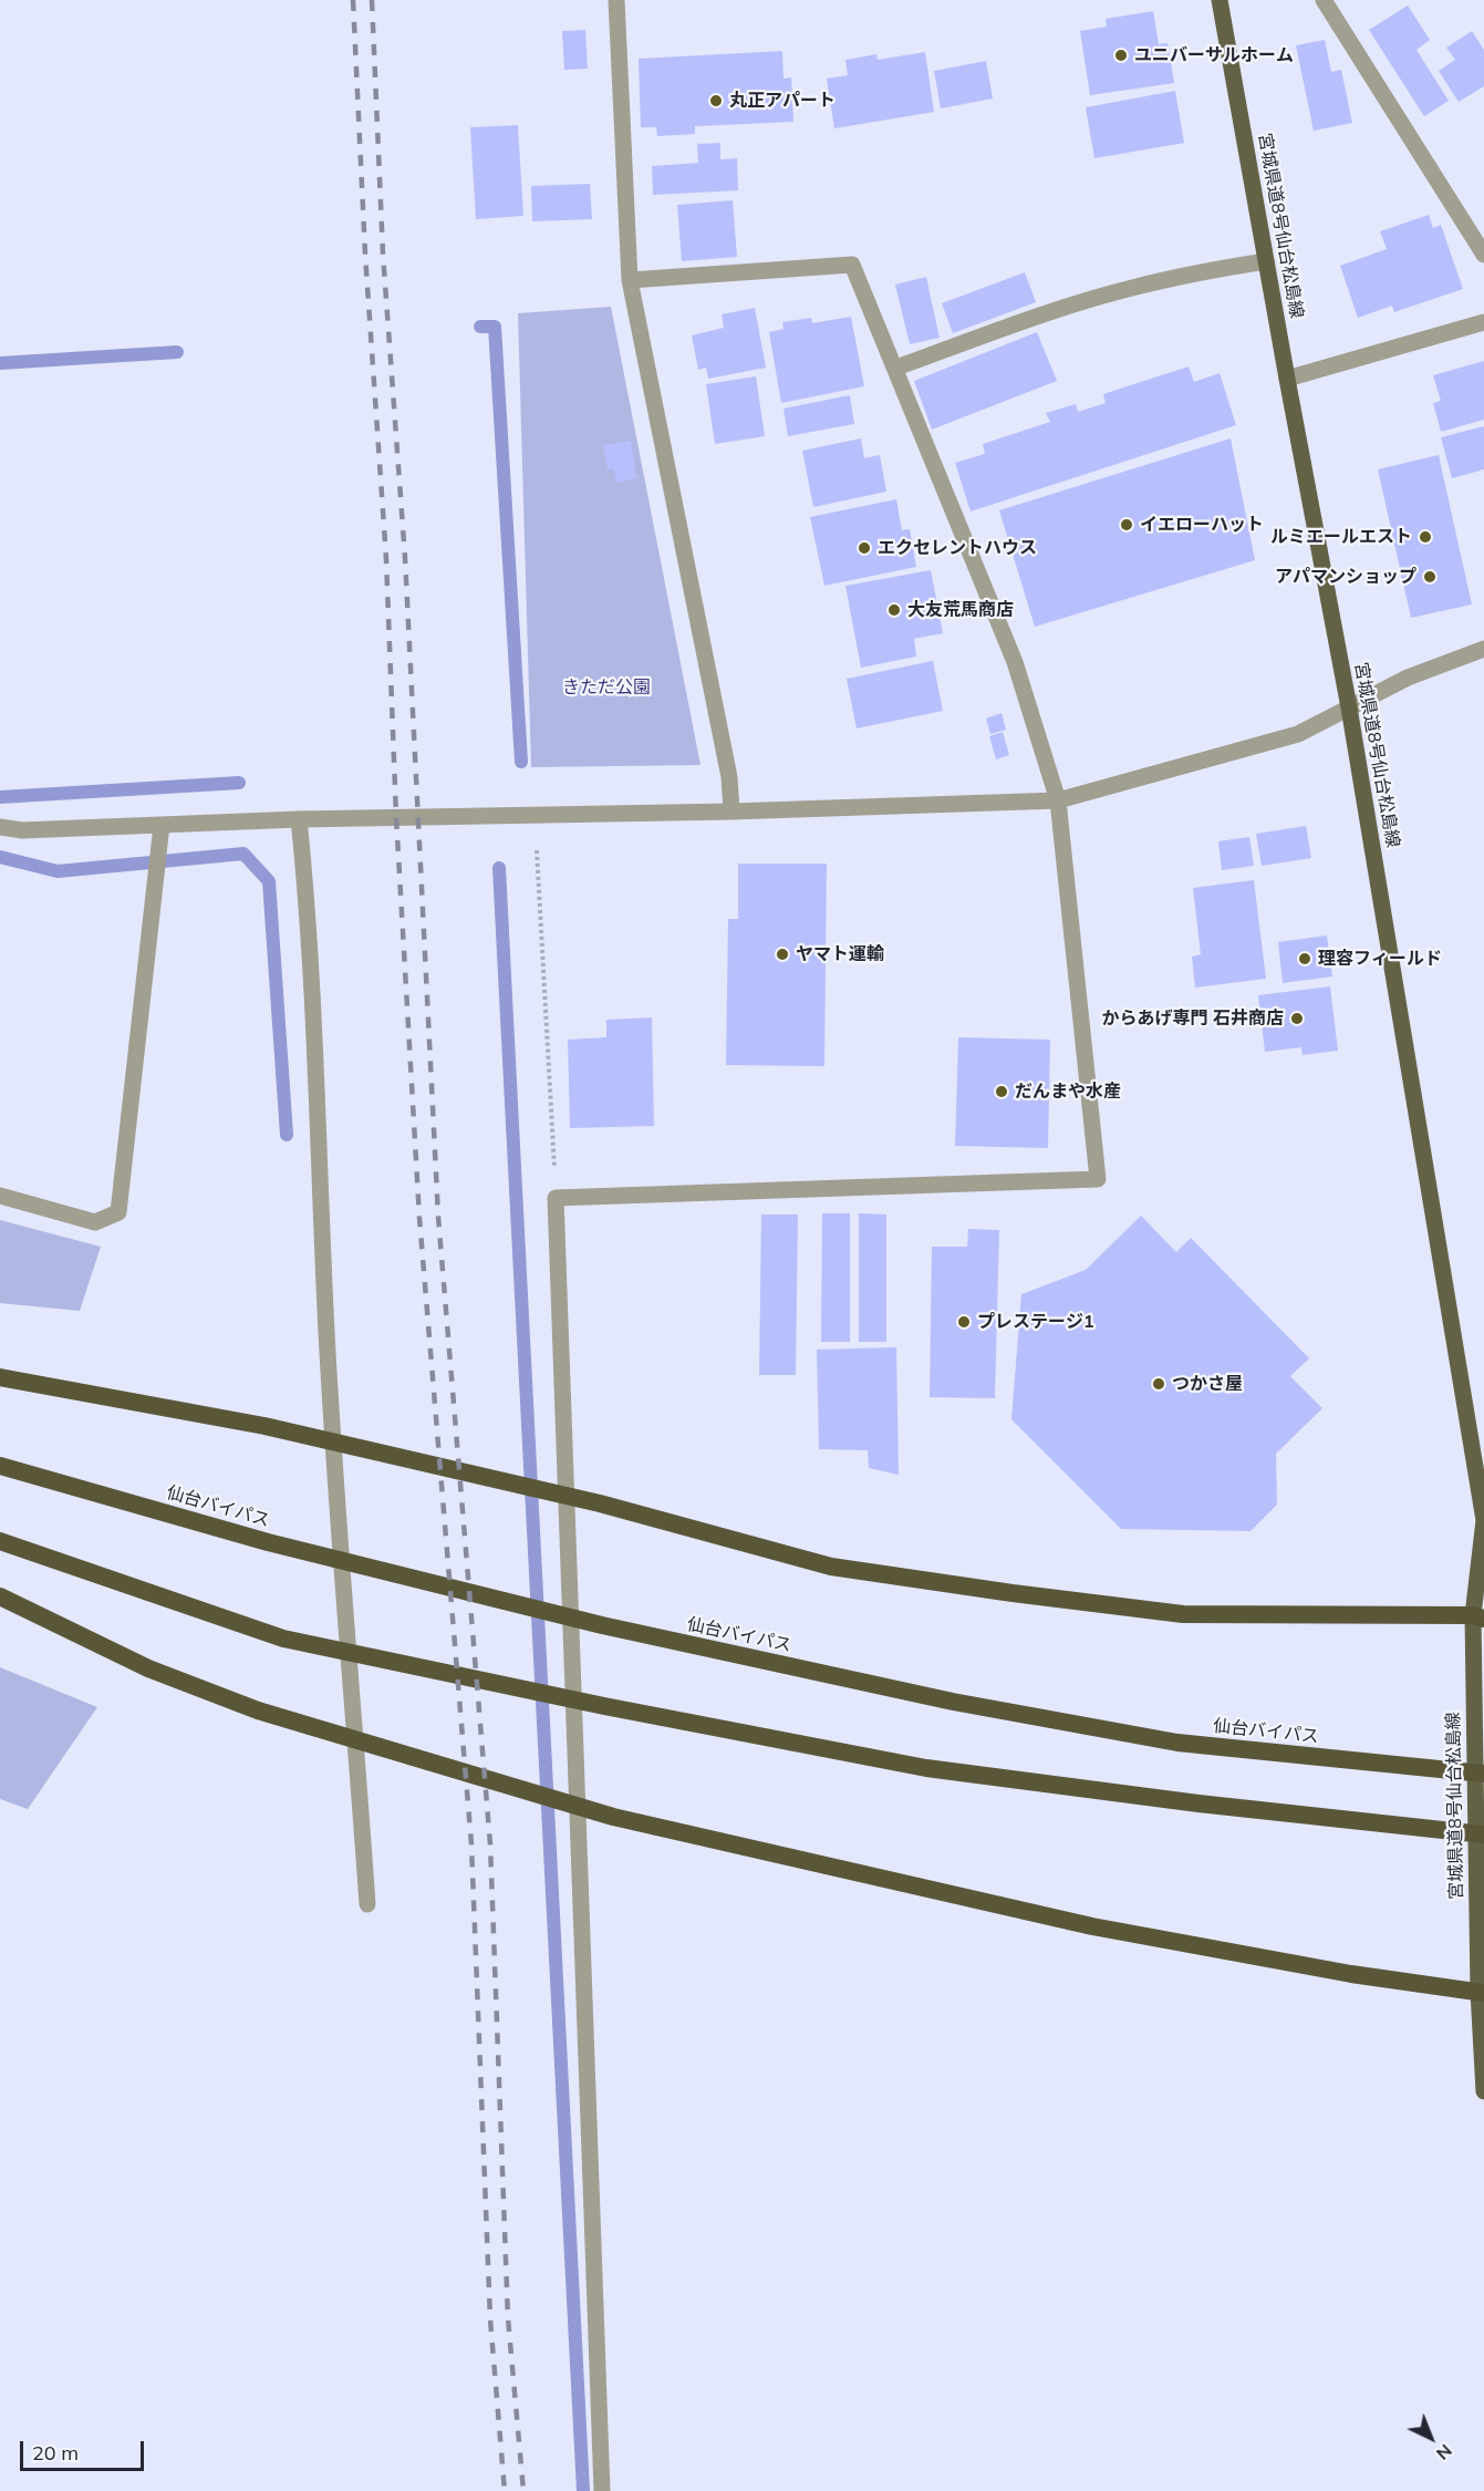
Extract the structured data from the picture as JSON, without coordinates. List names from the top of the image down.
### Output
{
  "streets": {
    "highway": ["仙台バイパス"],
    "main road": ["宮城県道8号仙台松島線"]
  },
  "parks": ["きただ公園"],
  "places": [
    "ユニバーサルホーム",
    "丸正アパート",
    "イエローハット",
    "ルミエールエスト",
    "エクセレントハウス",
    "アパマンショップ",
    "大友荒馬商店",
    "ヤマト運輸",
    "理容フィールド",
    "からあげ専門 石井商店",
    "だんまや水産",
    "プレステージ1",
    "つかさ屋"
  ],
  "scale_bar": "20 m",
  "north": "bottom right"
}
